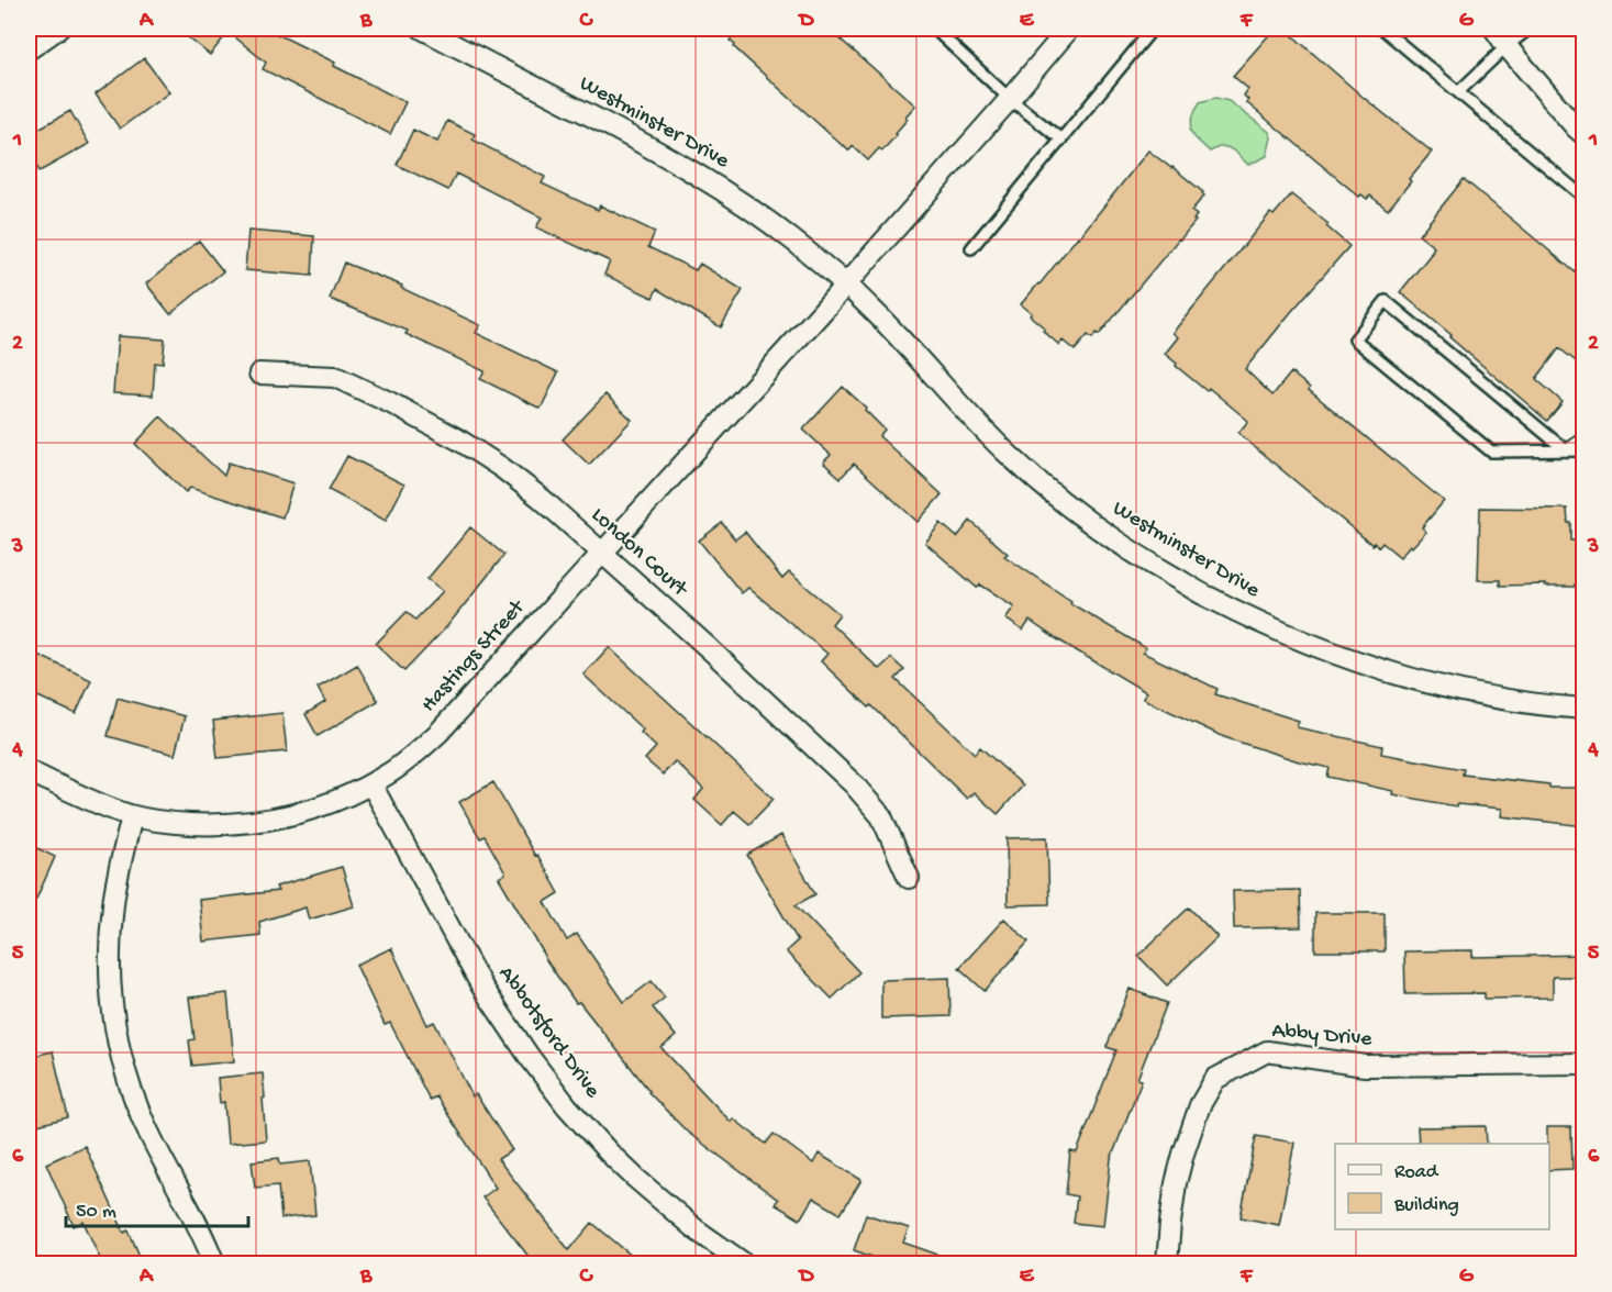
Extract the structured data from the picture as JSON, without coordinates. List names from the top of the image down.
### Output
{
  "streets": {
    "street": [
      "Westminster Drive",
      "London Court",
      "Hastings Street",
      "Abbotsford Drive",
      "Abby Drive"
    ]
  },
  "crossings": [
    ["Westminster Drive", "Hastings Street"],
    ["London Court", "Hastings Street"],
    ["Hastings Street", "Abbotsford Drive"]
  ],
  "legend": ["Road", "Building"],
  "scale_bar": "50 m",
  "grid": {
    "columns": [
      "A",
      "B",
      "C",
      "D",
      "E",
      "F",
      "G"
    ],
    "rows": [
      "1",
      "2",
      "3",
      "4",
      "5",
      "6"
    ]
  }
}
